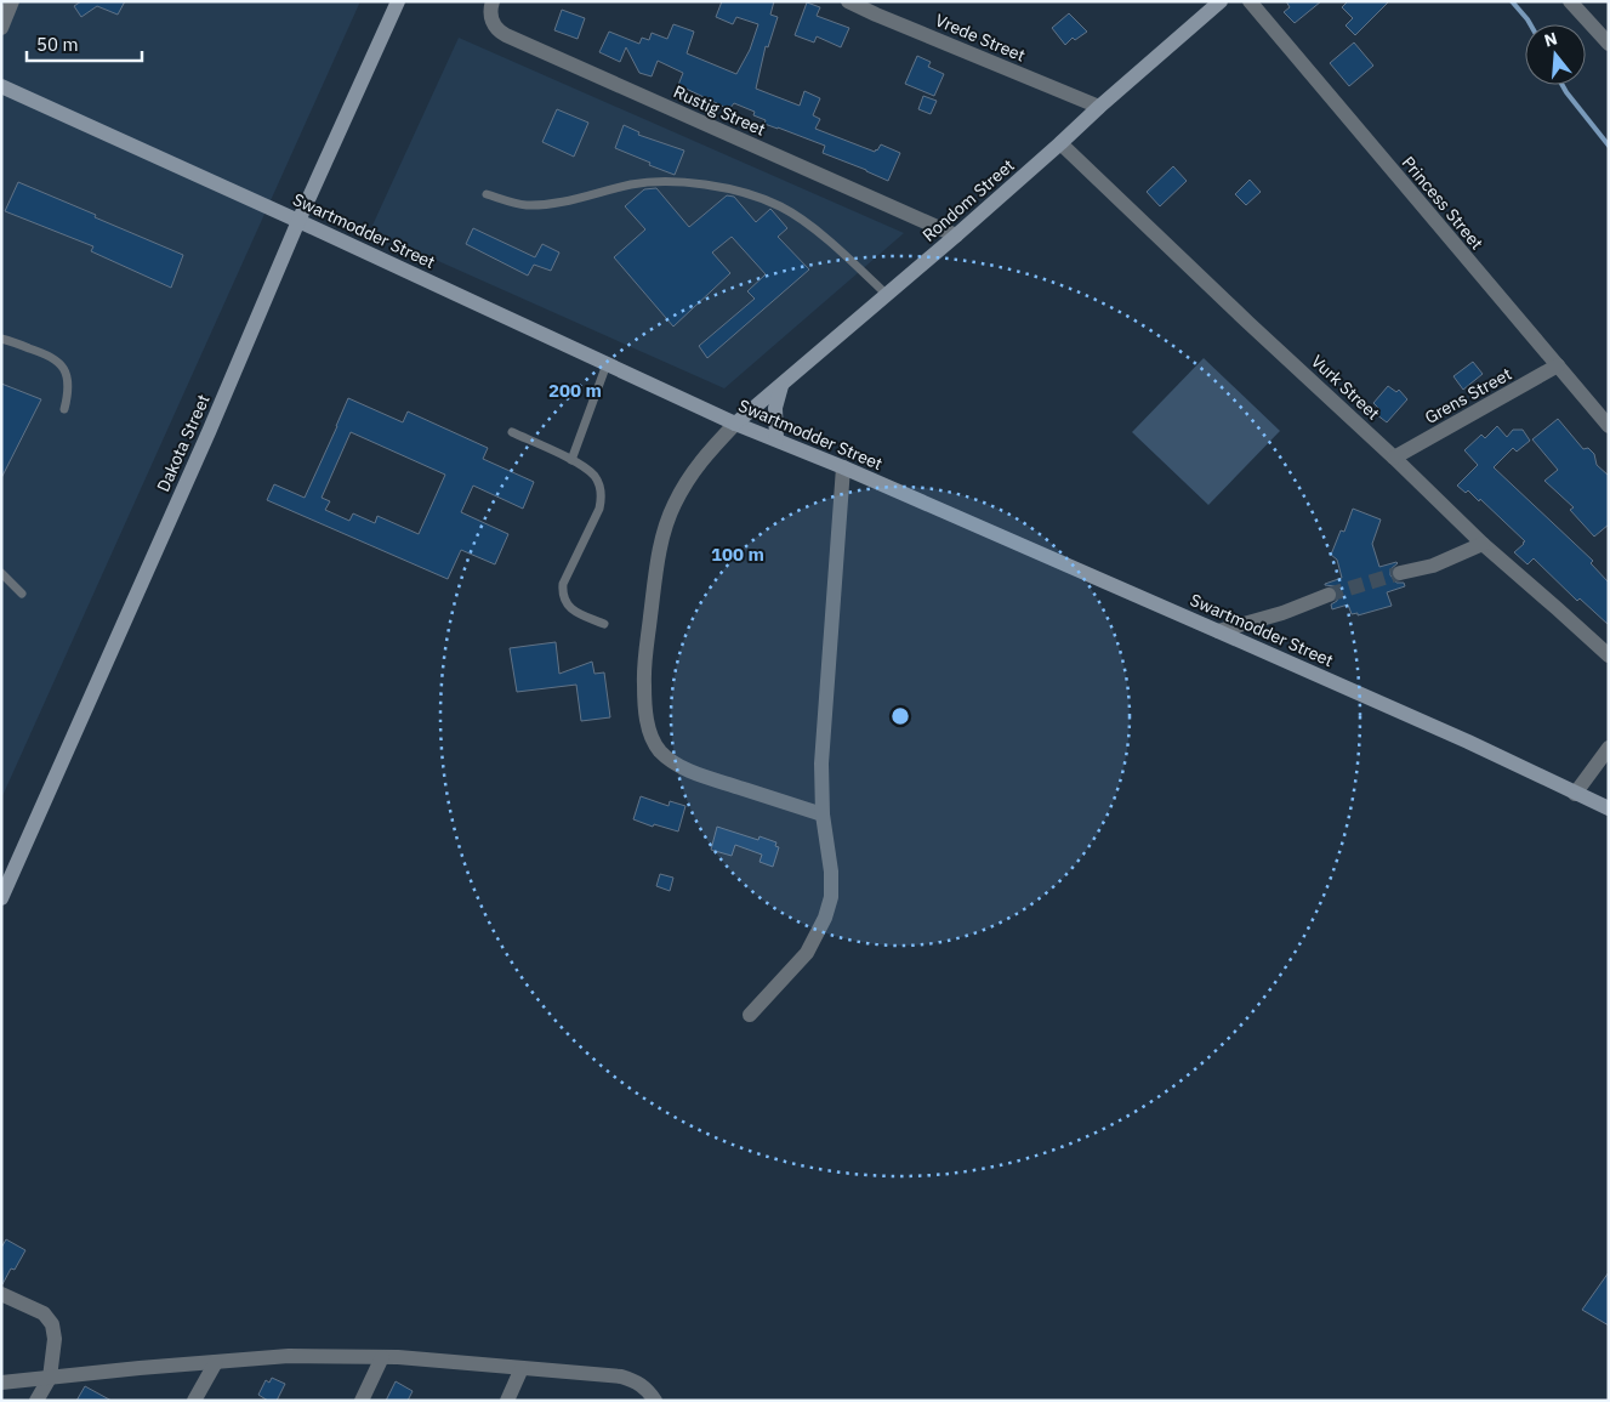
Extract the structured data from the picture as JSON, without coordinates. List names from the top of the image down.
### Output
{
  "streets": {
    "main road": ["Rondom Street", "Swartmodder Street", "Dakota Street"],
    "street": [
      "Vrede Street",
      "Rustig Street",
      "Princess Street",
      "Vurk Street",
      "Grens Street"
    ]
  },
  "crossings": [
    ["Vrede Street", "Rondom Street"],
    ["Rustig Street", "Rondom Street"],
    ["Rondom Street", "Swartmodder Street"],
    ["Rondom Street", "Vurk Street"],
    ["Princess Street", "Grens Street"],
    ["Swartmodder Street", "Dakota Street"],
    ["Vurk Street", "Grens Street"]
  ],
  "scale_bar": "50 m",
  "north": "top",
  "rings": ["200 m", "100 m"]
}
